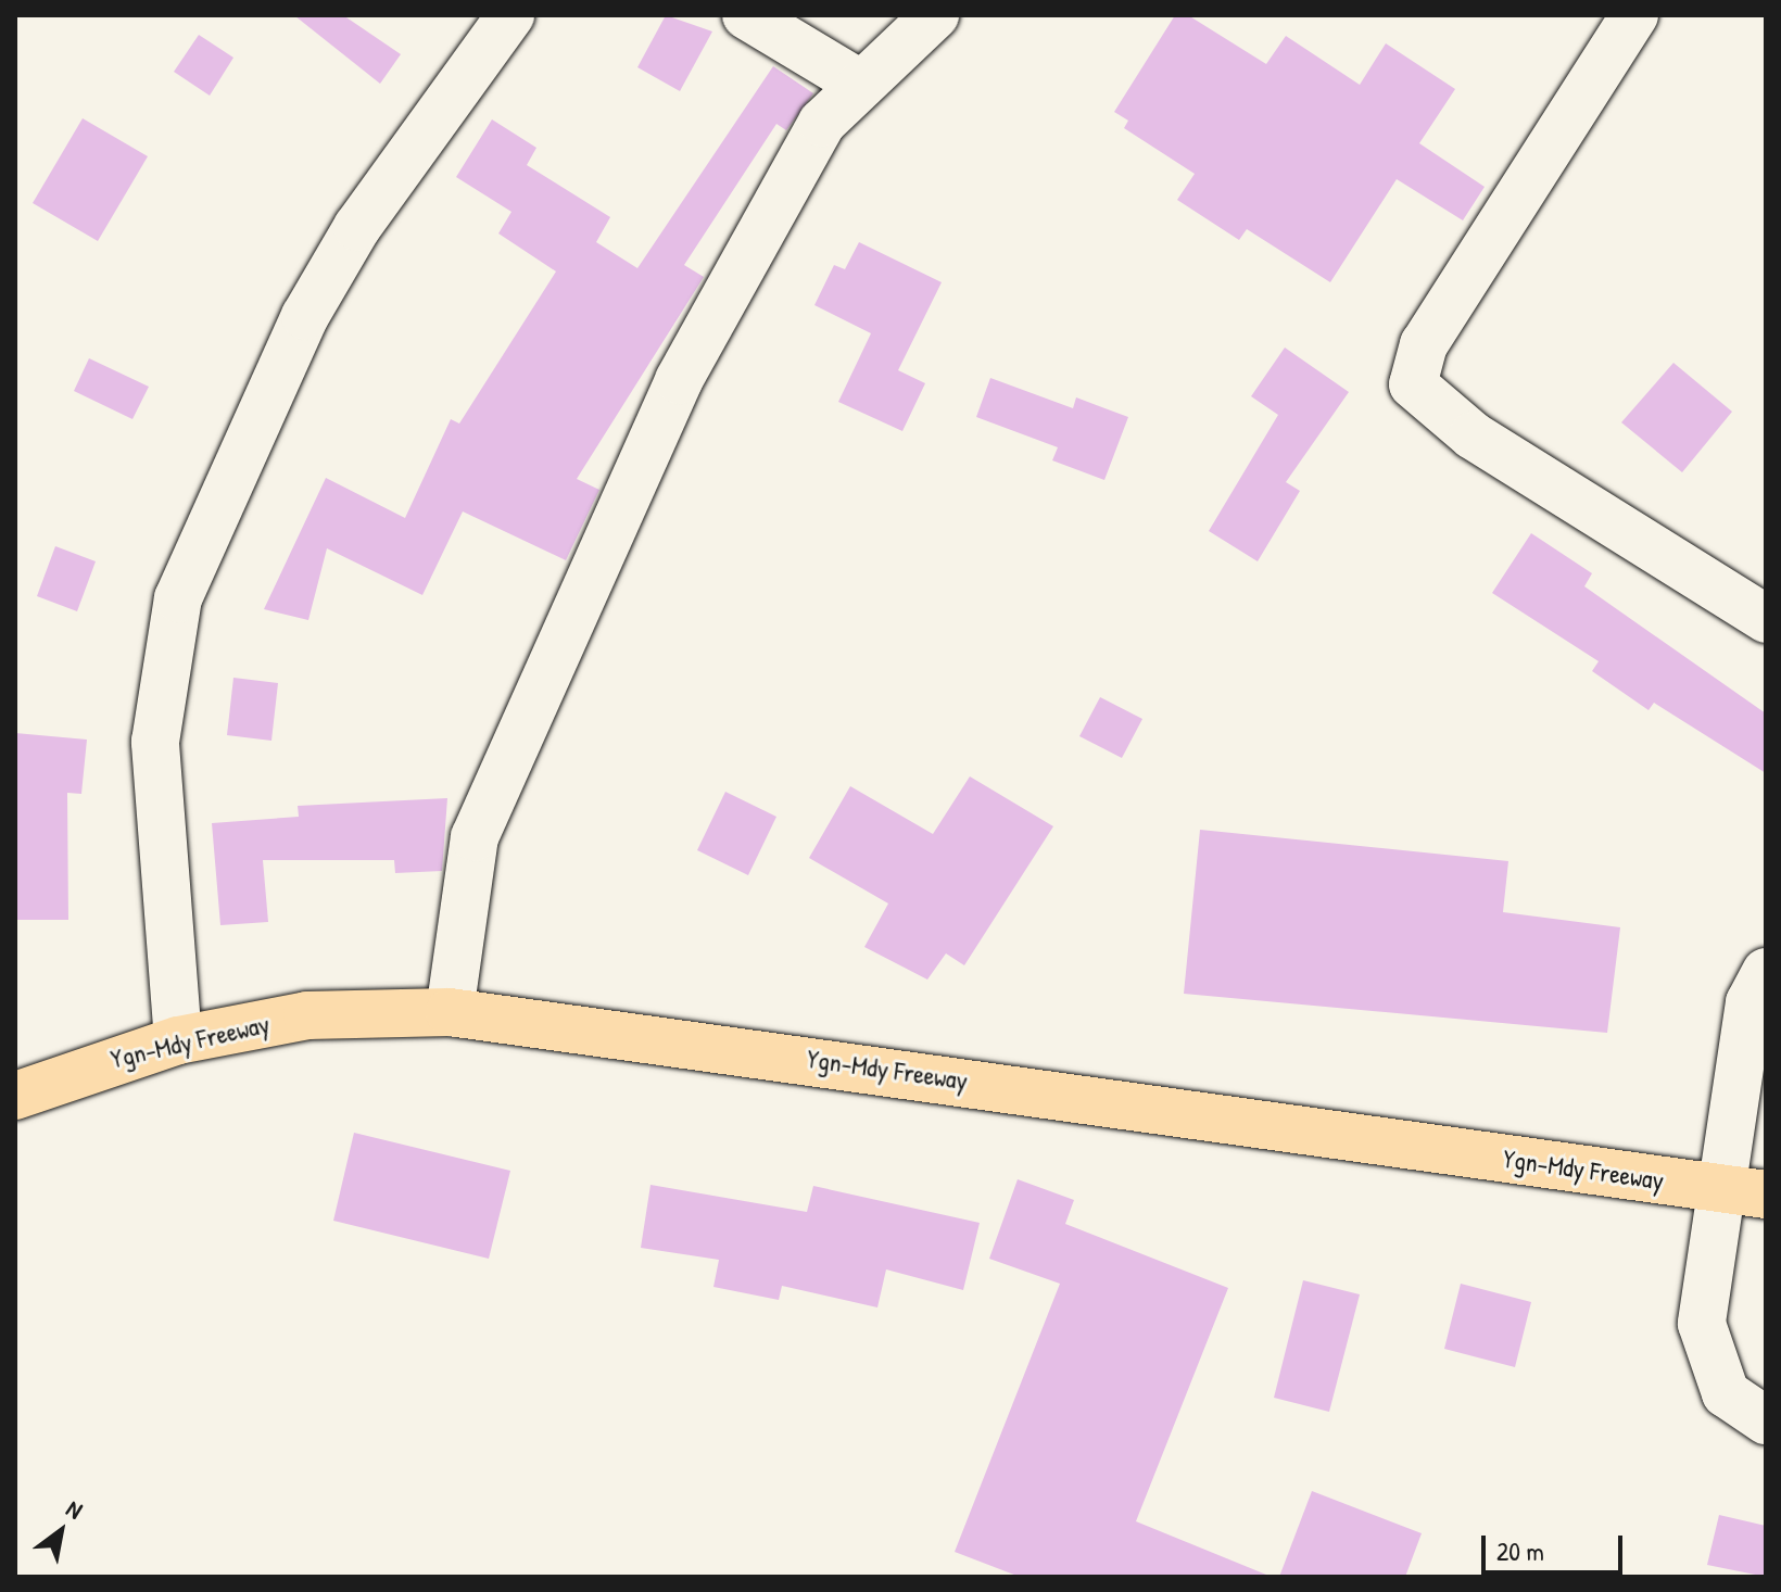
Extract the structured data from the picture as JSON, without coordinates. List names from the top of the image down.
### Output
{
  "streets": {
    "main road": ["Ygn-Mdy Freeway"]
  },
  "scale_bar": "20 m",
  "north": "top right"
}
